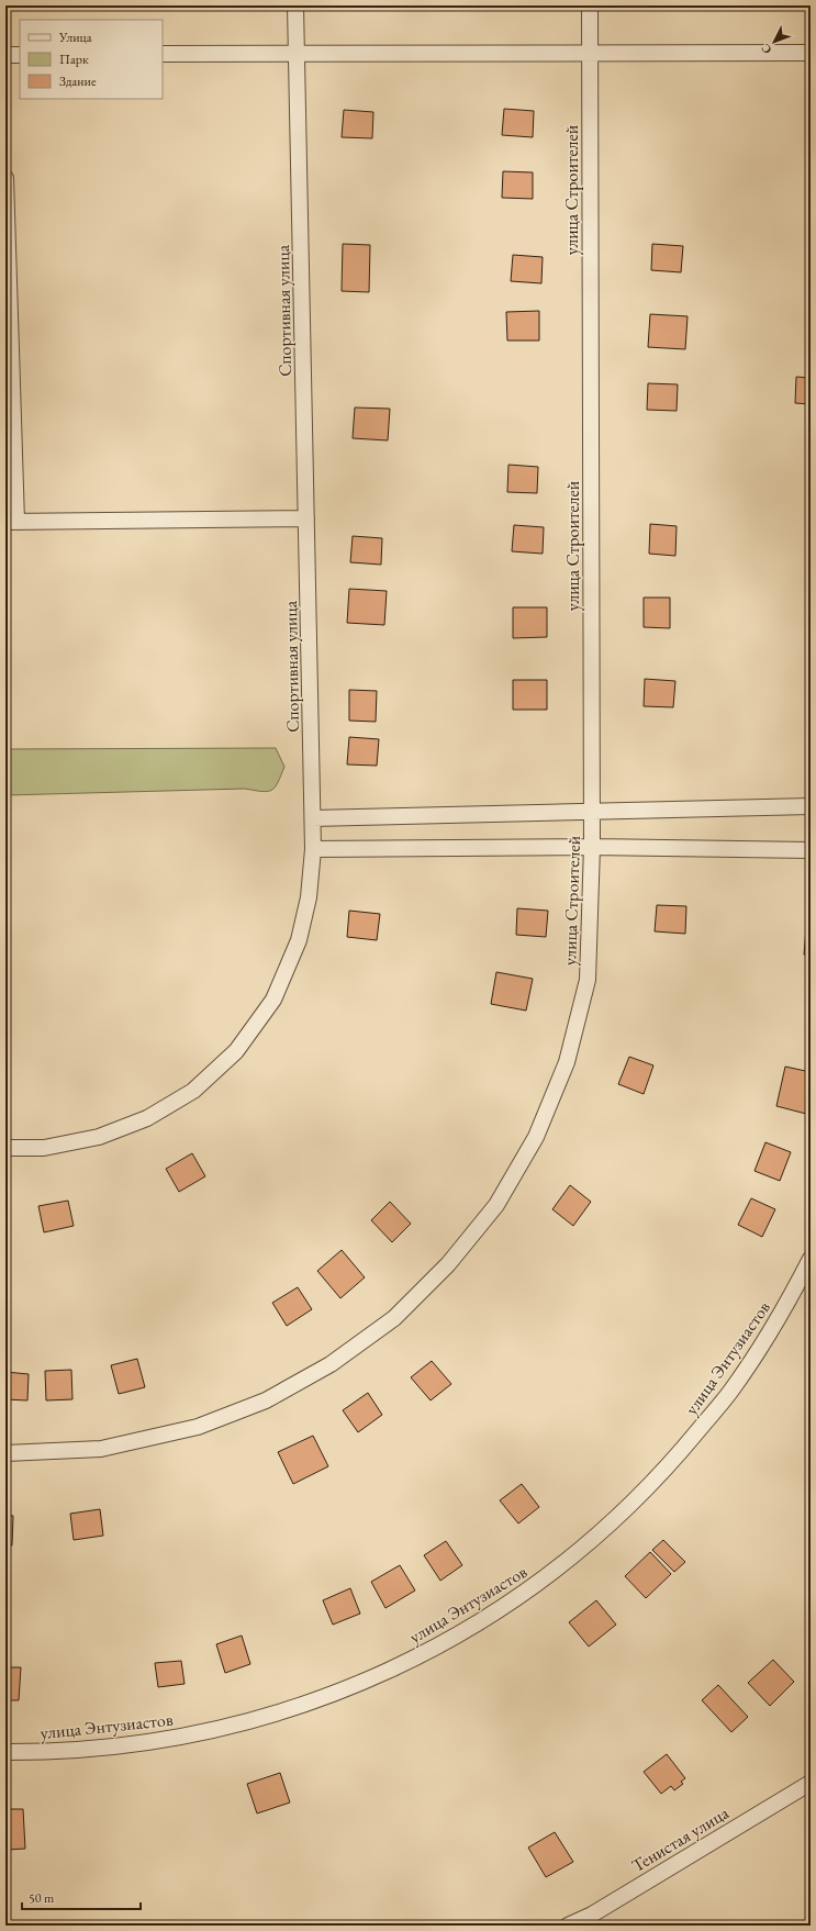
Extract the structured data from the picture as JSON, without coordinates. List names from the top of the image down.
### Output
{
  "streets": {
    "street": [
      "улица Строителей",
      "Спортивная улица",
      "улица Энтузиастов",
      "Тенистая улица"
    ]
  },
  "legend": ["Улица", "Парк", "Здание"],
  "scale_bar": "50 m",
  "north": "bottom left"
}
